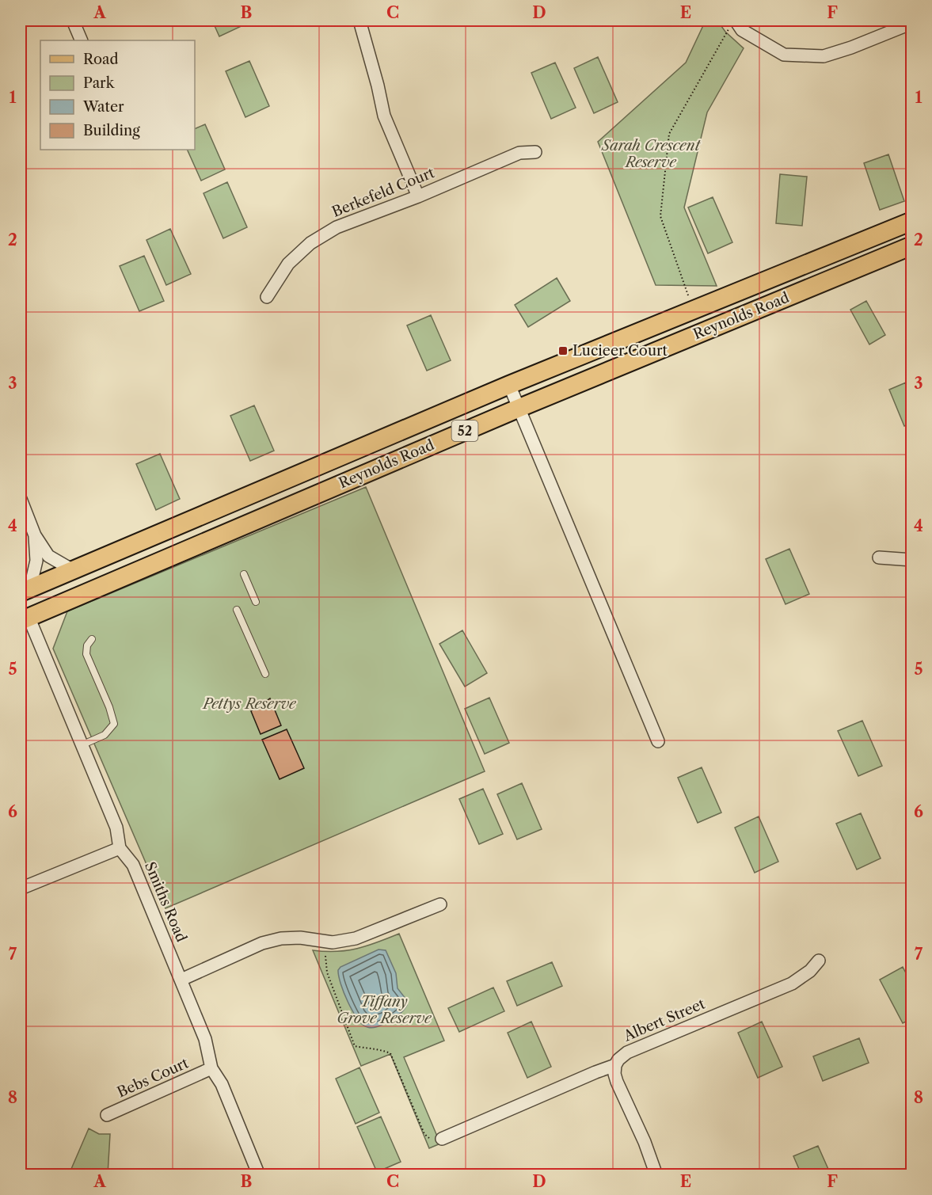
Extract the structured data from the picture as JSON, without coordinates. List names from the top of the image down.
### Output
{
  "streets": {
    "main road": ["Reynolds Road", "52"],
    "street": [
      "Berkefeld Court",
      "Smiths Road",
      "Albert Street",
      "Bebs Court"
    ]
  },
  "crossings": [
    ["Reynolds Road", "Smiths Road"],
    ["Smiths Road", "Bebs Court"]
  ],
  "parks": ["Sarah Crescent Reserve", "Pettys Reserve", "Tiffany Grove Reserve"],
  "places": {
    "transit": ["Lucieer Court"]
  },
  "legend": [
    "Road",
    "Park",
    "Water",
    "Building"
  ],
  "grid": {
    "columns": [
      "A",
      "B",
      "C",
      "D",
      "E",
      "F"
    ],
    "rows": [
      "1",
      "2",
      "3",
      "4",
      "5",
      "6",
      "7",
      "8"
    ]
  }
}
